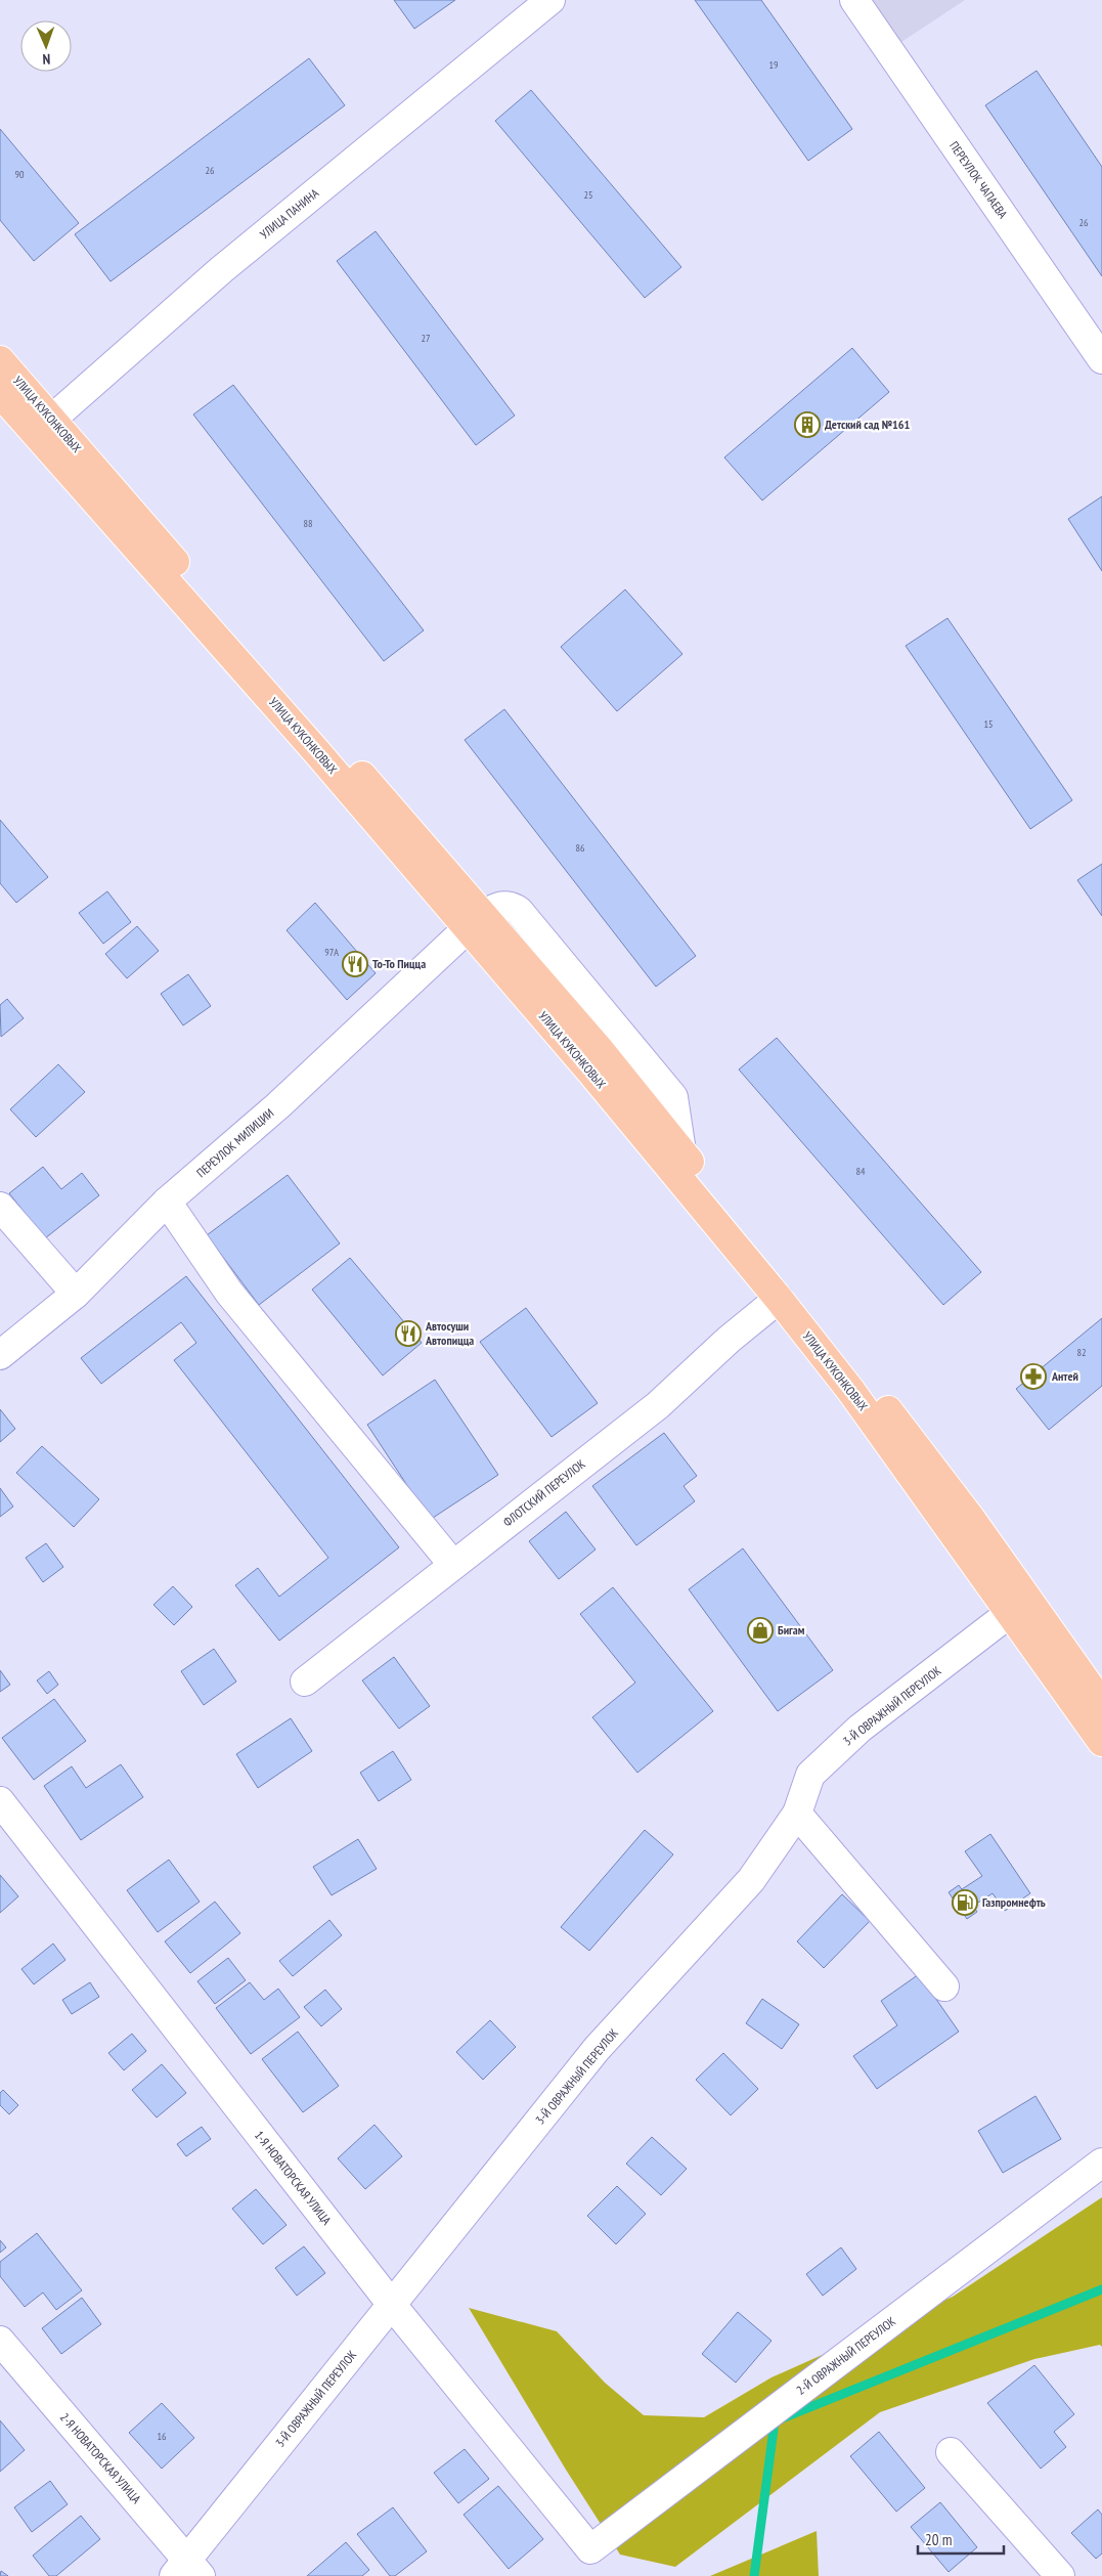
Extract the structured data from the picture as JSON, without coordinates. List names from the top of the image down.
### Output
{
  "streets": {
    "main road": ["УЛИЦА КУКОНКОВЫХ"],
    "street": [
      "ПЕРЕУЛОК ЧАПАЕВА",
      "УЛИЦА ПАНИНА",
      "ПЕРЕУЛОК МИЛИЦИИ",
      "ФЛОТСКИЙ ПЕРЕУЛОК",
      "3-Й ОВРАЖНЫЙ ПЕРЕУЛОК",
      "1-Я НОВАТОРСКАЯ УЛИЦА",
      "2-Й ОВРАЖНЫЙ ПЕРЕУЛОК",
      "2-Я НОВАТОРСКАЯ УЛИЦА"
    ]
  },
  "crossings": [
    ["УЛИЦА ПАНИНА", "УЛИЦА КУКОНКОВЫХ"],
    ["УЛИЦА КУКОНКОВЫХ", "ПЕРЕУЛОК МИЛИЦИИ"],
    ["УЛИЦА КУКОНКОВЫХ", "ФЛОТСКИЙ ПЕРЕУЛОК"],
    ["УЛИЦА КУКОНКОВЫХ", "3-Й ОВРАЖНЫЙ ПЕРЕУЛОК"],
    ["3-Й ОВРАЖНЫЙ ПЕРЕУЛОК", "1-Я НОВАТОРСКАЯ УЛИЦА"],
    ["3-Й ОВРАЖНЫЙ ПЕРЕУЛОК", "2-Я НОВАТОРСКАЯ УЛИЦА"],
    ["1-Я НОВАТОРСКАЯ УЛИЦА", "2-Й ОВРАЖНЫЙ ПЕРЕУЛОК"]
  ],
  "places": {
    "building": ["Детский сад №161"],
    "restaurant": ["То-То Пицца", "Автосуши Автопицца"],
    "pharmacy": ["Антей"],
    "shop": ["Бигам"],
    "fuel station": ["Газпромнефть"]
  },
  "house_numbers": [
    "19",
    "26",
    "90",
    "25",
    "26",
    "27",
    "88",
    "15",
    "86",
    "97А",
    "84",
    "82",
    "16"
  ],
  "scale_bar": "20 m",
  "north": "bottom"
}
